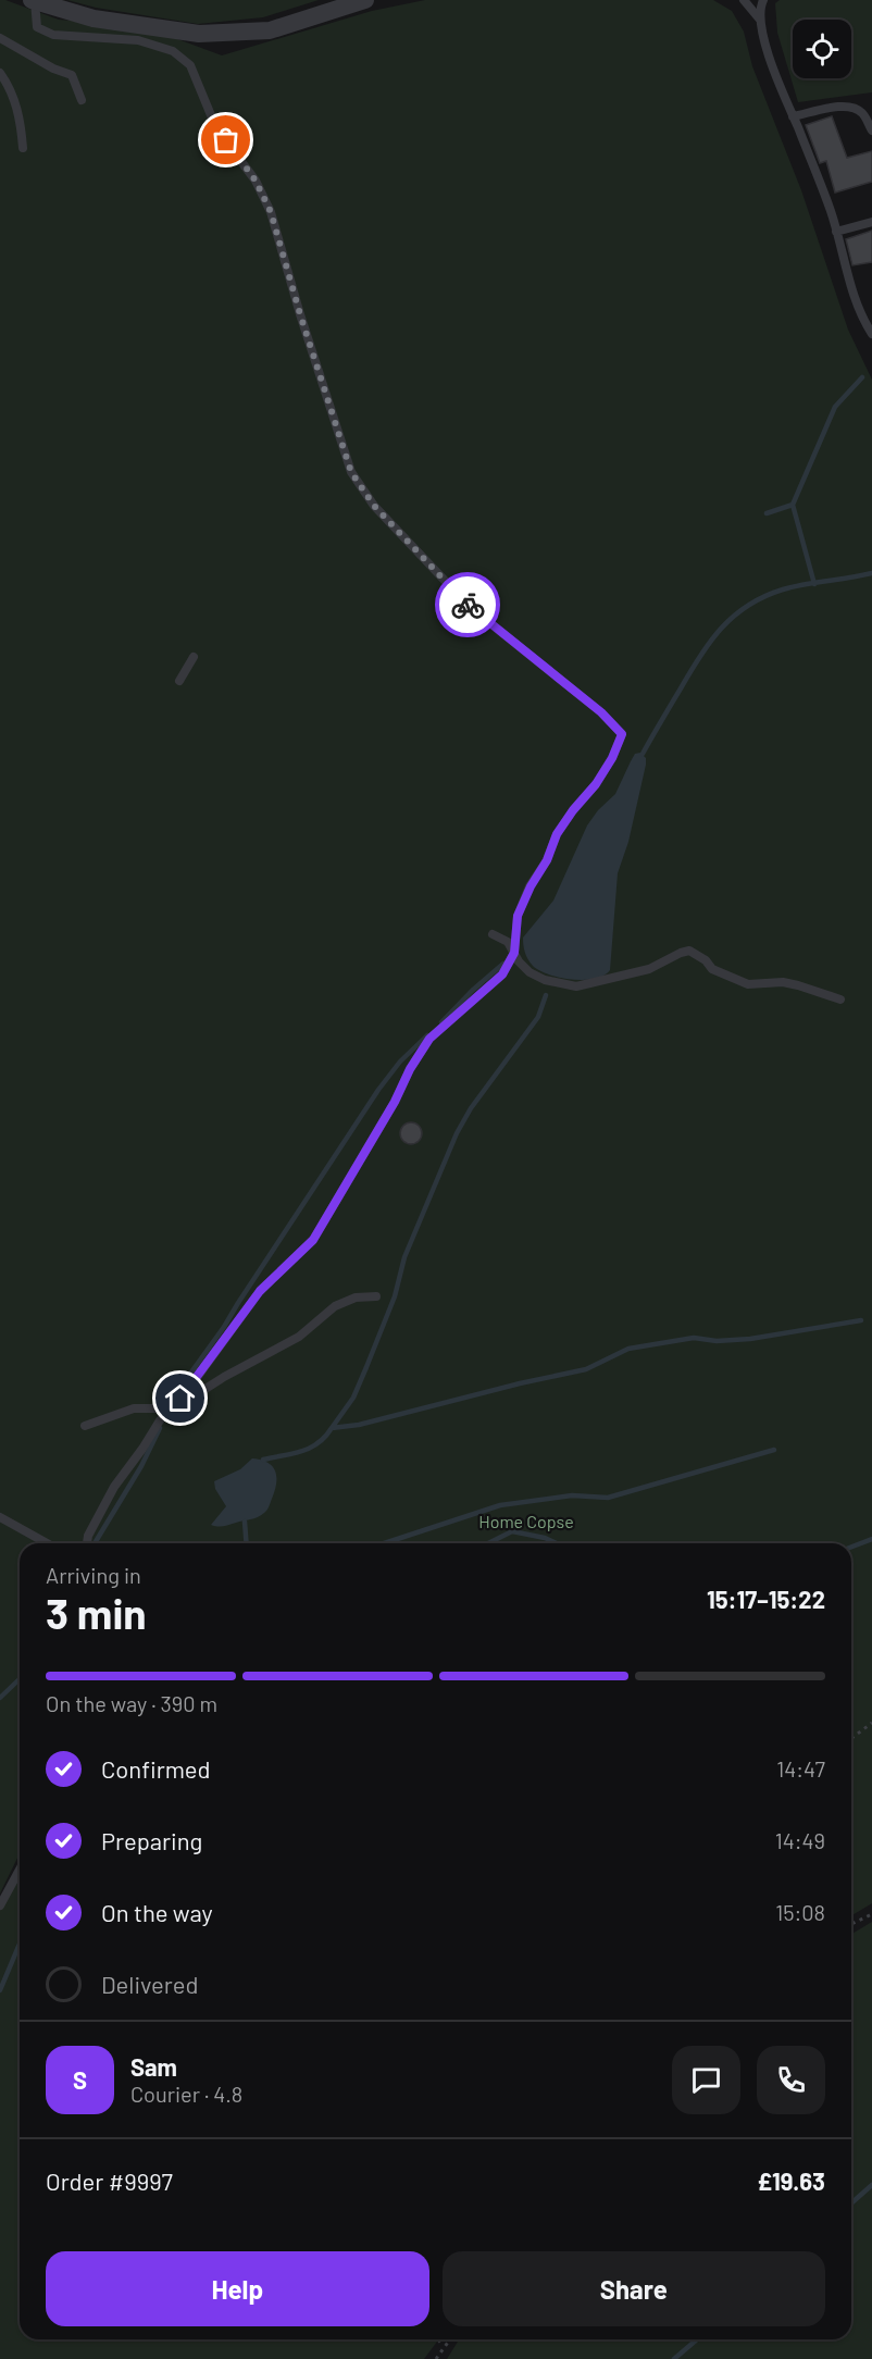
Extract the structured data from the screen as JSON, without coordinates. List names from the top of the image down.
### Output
{
  "parks": ["Home Copse"],
  "page": {
    "heading": ["3 min", "Arriving in", "15:17–15:22"],
    "panel": [
      "Sam",
      "Courier · 4.8",
      "Order #9997",
      "£19.63"
    ],
    "bar": "On the way · 390 m",
    "list": [
      ["Confirmed", "14:47"],
      ["Preparing", "14:49"],
      ["On the way", "15:08"],
      "Delivered"
    ],
    "round": "S",
    "buttons": ["Help", "Share"]
  }
}
